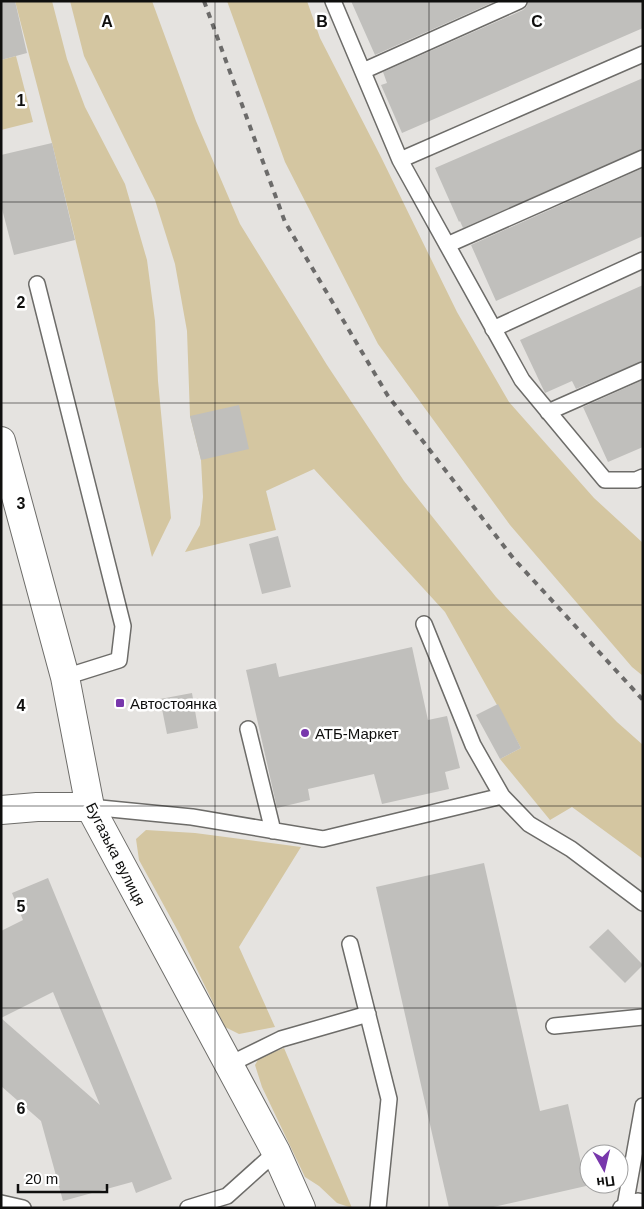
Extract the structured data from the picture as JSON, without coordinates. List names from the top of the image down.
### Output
{
  "streets": {
    "street": ["Бугазька вулиця"]
  },
  "places": {
    "transit": ["Автостоянка"],
    "other": ["АТБ-Маркет"]
  },
  "scale_bar": "20 m",
  "north": "bottom",
  "grid": {
    "columns": ["A", "B", "C"],
    "rows": [
      "1",
      "2",
      "3",
      "4",
      "5",
      "6"
    ]
  }
}
